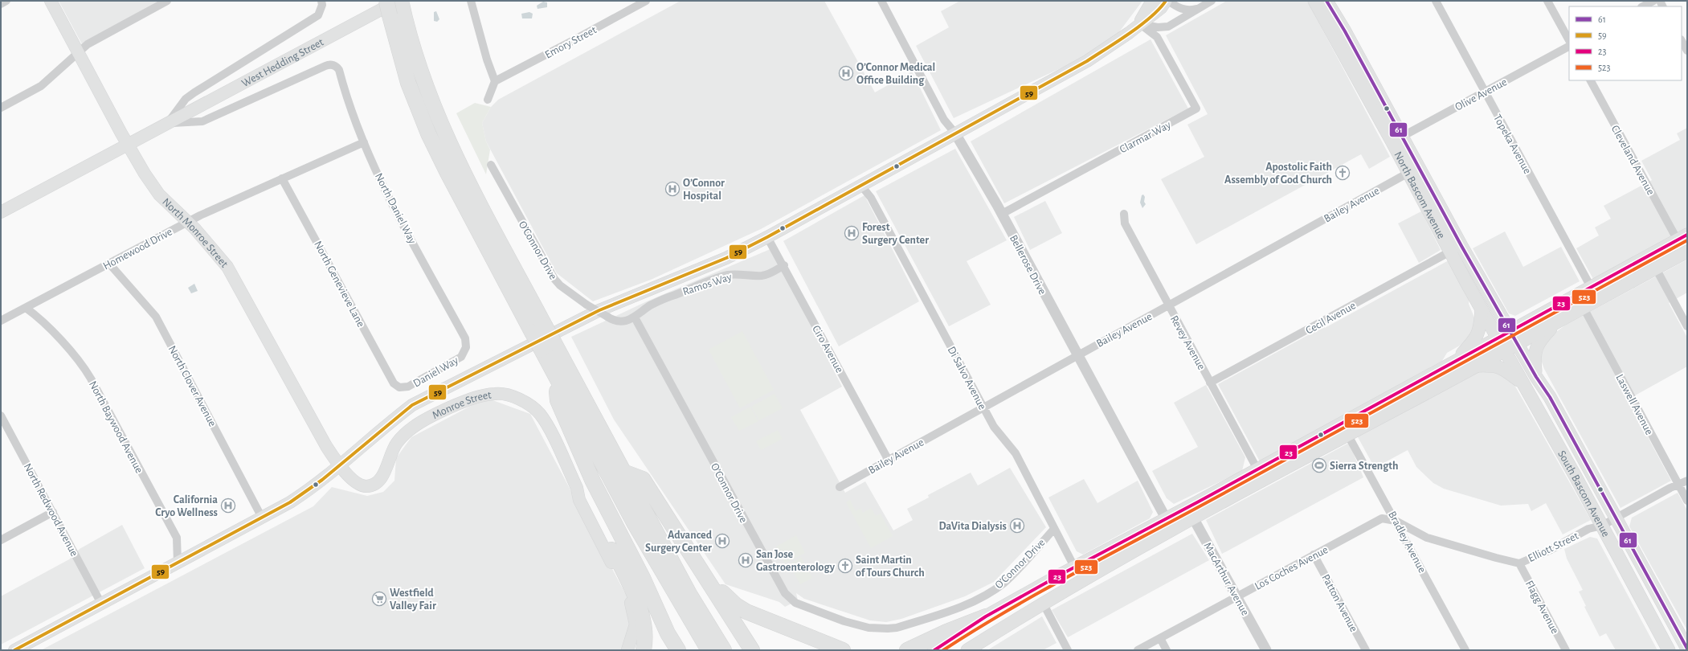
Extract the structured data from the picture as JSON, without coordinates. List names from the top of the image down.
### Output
{
  "streets": {
    "main road": [
      "West Hedding Street",
      "North Bascom Avenue",
      "North Monroe Street",
      "Monroe Street",
      "South Bascom Avenue"
    ],
    "street": [
      "Emory Street",
      "Olive Avenue",
      "Clarmar Way",
      "Topeka Avenue",
      "Cleveland Avenue",
      "Bailey Avenue",
      "North Daniel Way",
      "Homewood Drive",
      "O’Connor Drive",
      "Bellerose Drive",
      "North Genevieve Lane",
      "Ramos Way",
      "Cecil Avenue",
      "Revey Avenue",
      "Ciro Avenue",
      "Daniel Way",
      "Di Salvo Avenue",
      "North Clover Avenue",
      "Laswell Avenue",
      "North Baywood Avenue",
      "North Redwood Avenue",
      "Bradley Avenue",
      "Elliott Street",
      "Los Coches Avenue",
      "MacArthur Avenue",
      "Patton Avenue",
      "Flagg Avenue"
    ]
  },
  "crossings": [
    ["West Hedding Street", "North Daniel Way"],
    ["West Hedding Street", "North Monroe Street"],
    ["Olive Avenue", "Topeka Avenue"],
    ["Olive Avenue", "North Bascom Avenue"],
    ["Clarmar Way", "Bellerose Drive"],
    ["North Bascom Avenue", "Bailey Avenue"],
    ["North Bascom Avenue", "Cecil Avenue"],
    ["North Bascom Avenue", "South Bascom Avenue"],
    ["Bailey Avenue", "Bellerose Drive"],
    ["Bailey Avenue", "Revey Avenue"],
    ["Bailey Avenue", "Ciro Avenue"],
    ["Bailey Avenue", "Di Salvo Avenue"],
    ["North Daniel Way", "Homewood Drive"],
    ["North Daniel Way", "Daniel Way"],
    ["North Monroe Street", "Homewood Drive"],
    ["North Monroe Street", "Monroe Street"],
    ["Homewood Drive", "North Genevieve Lane"],
    ["Homewood Drive", "North Clover Avenue"],
    ["Homewood Drive", "North Baywood Avenue"],
    ["O’Connor Drive", "Ramos Way"],
    ["O’Connor Drive", "Di Salvo Avenue"],
    ["North Genevieve Lane", "Daniel Way"],
    ["Ramos Way", "Ciro Avenue"],
    ["Cecil Avenue", "Revey Avenue"],
    ["Laswell Avenue", "Elliott Street"],
    ["South Bascom Avenue", "Elliott Street"],
    ["Bradley Avenue", "Elliott Street"],
    ["Bradley Avenue", "Los Coches Avenue"],
    ["Elliott Street", "Los Coches Avenue"],
    ["Elliott Street", "Flagg Avenue"],
    ["Los Coches Avenue", "MacArthur Avenue"],
    ["Los Coches Avenue", "Patton Avenue"]
  ],
  "places": {
    "hospital": [
      "O’Connor Medical Office Building",
      "O’Connor Hospital",
      "Forest Surgery Center",
      "California Cryo Wellness",
      "DaVita Dialysis",
      "Advanced Surgery Center",
      "San Jose Gastroenterology"
    ],
    "church": ["Apostolic Faith Assembly of God Church", "Saint Martin of Tours Church"],
    "sports": ["Sierra Strength"],
    "supermarket": ["Westfield Valley Fair"]
  },
  "lines": [
    "transit line 61",
    "transit line 59",
    "transit line 23",
    "transit line 523"
  ],
  "legend": [
    "61",
    "59",
    "23",
    "523"
  ]
}
